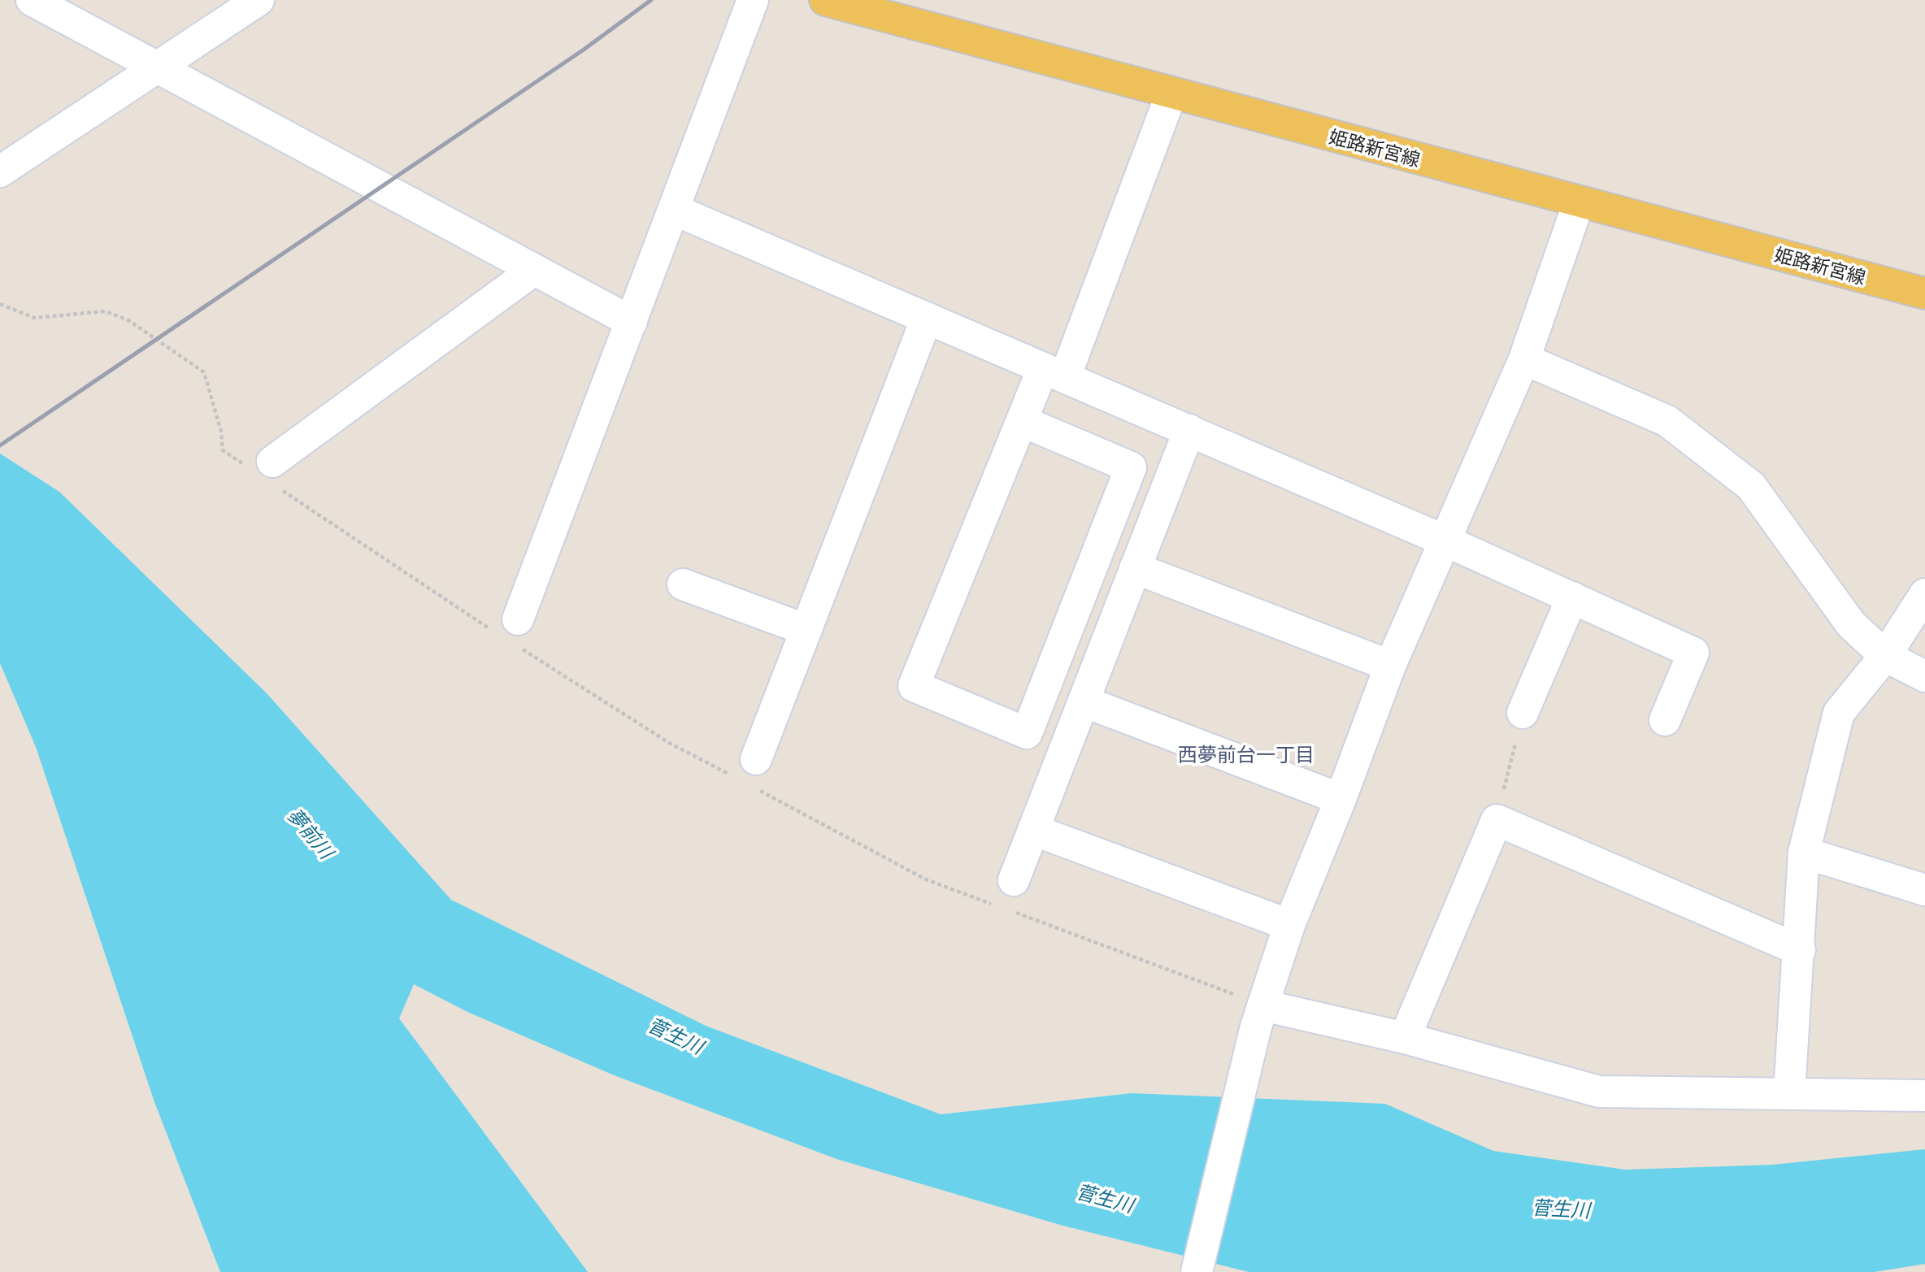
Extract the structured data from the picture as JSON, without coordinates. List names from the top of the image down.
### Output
{
  "streets": {
    "main road": ["姫路新宮線"]
  },
  "districts": ["西夢前台一丁目"],
  "water": ["夢前川", "菅生川"]
}
